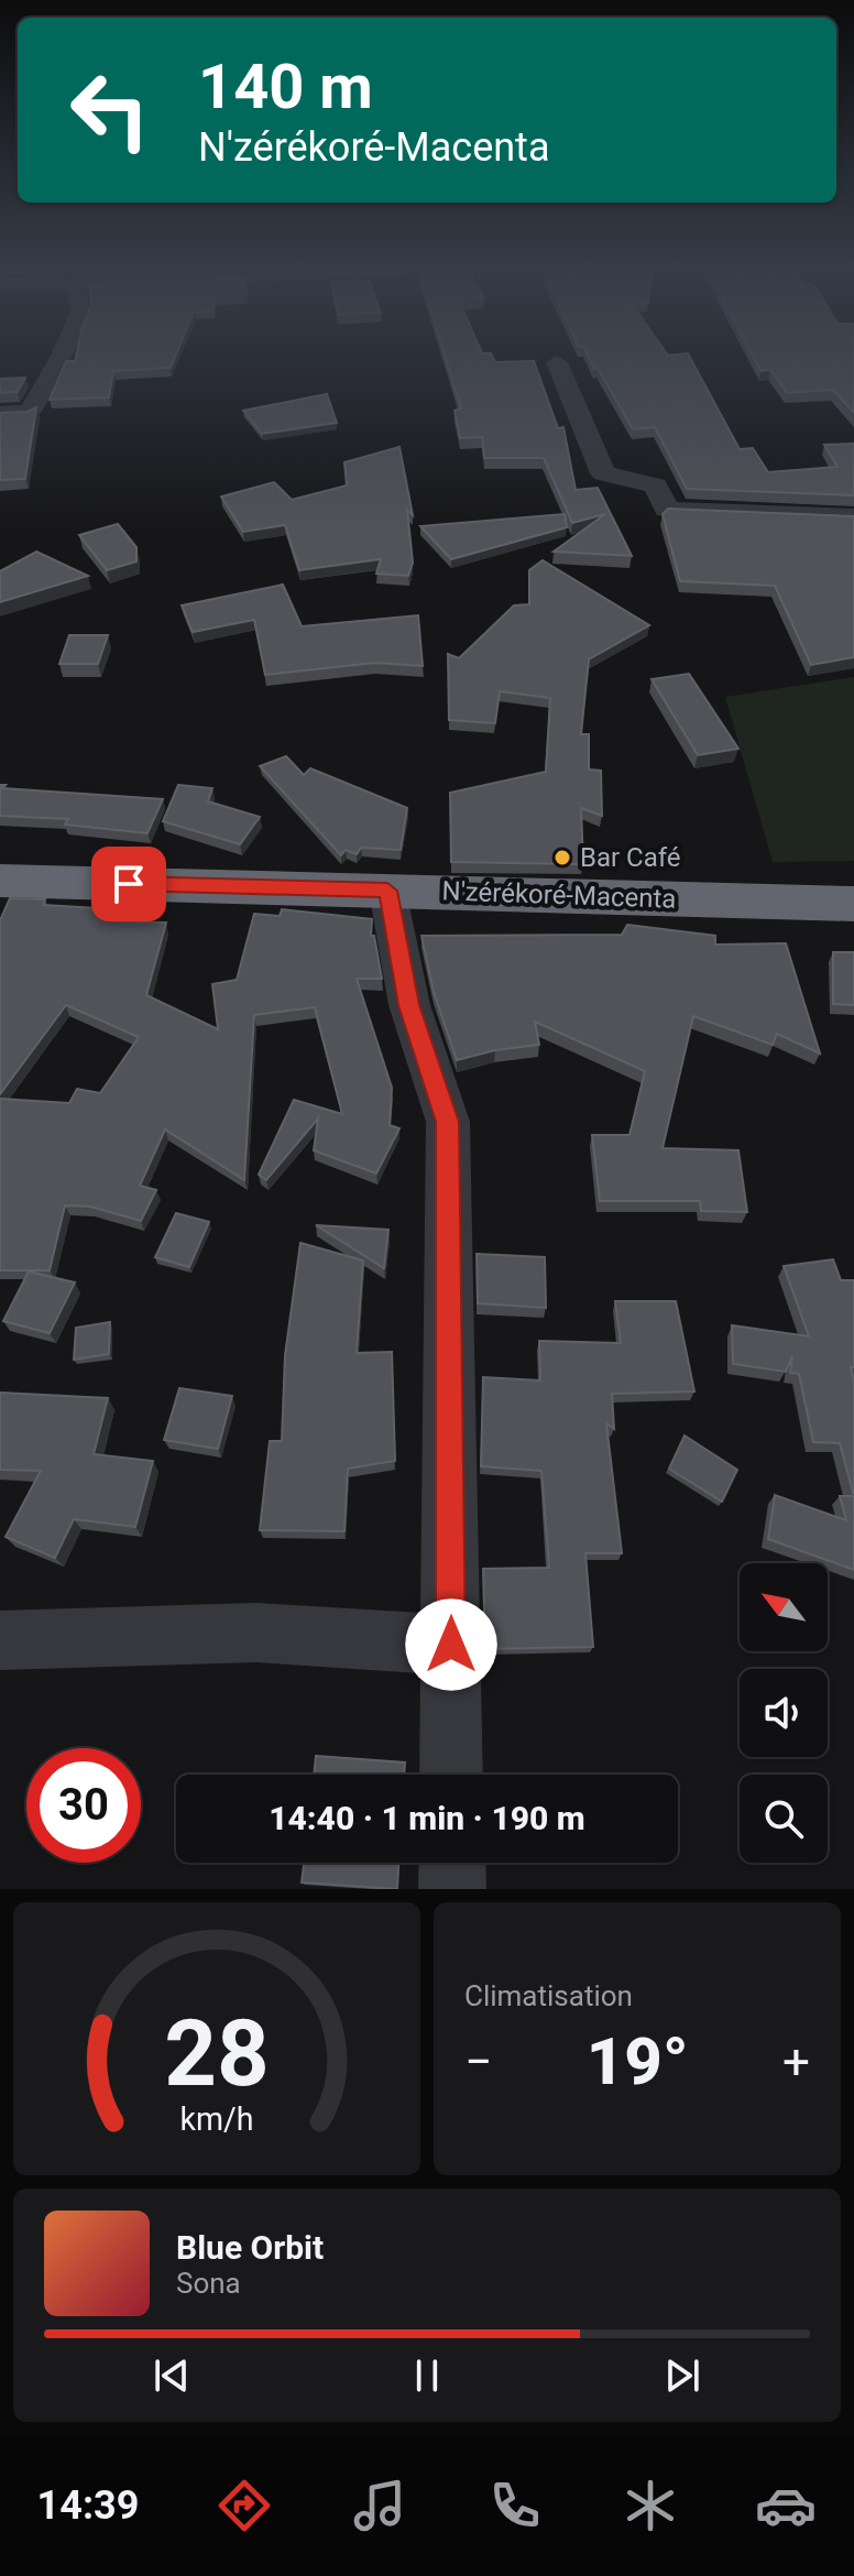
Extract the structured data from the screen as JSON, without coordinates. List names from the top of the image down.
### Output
{
  "streets": {
    "highway": ["N'zérékoré-Macenta"]
  },
  "places": ["Bar Café"],
  "north": "top left",
  "page": {
    "turn": ["140 m", "N'zérékoré-Macenta"],
    "limit": "30",
    "trip": "14:40 · 1 min · 190 m",
    "tile": "Climatisation",
    "heat": ["−", "19°", "+"],
    "song": ["Blue Orbit", "Sona"],
    "tabs": "14:39",
    "gauge": ["28", "km/h"]
  }
}
